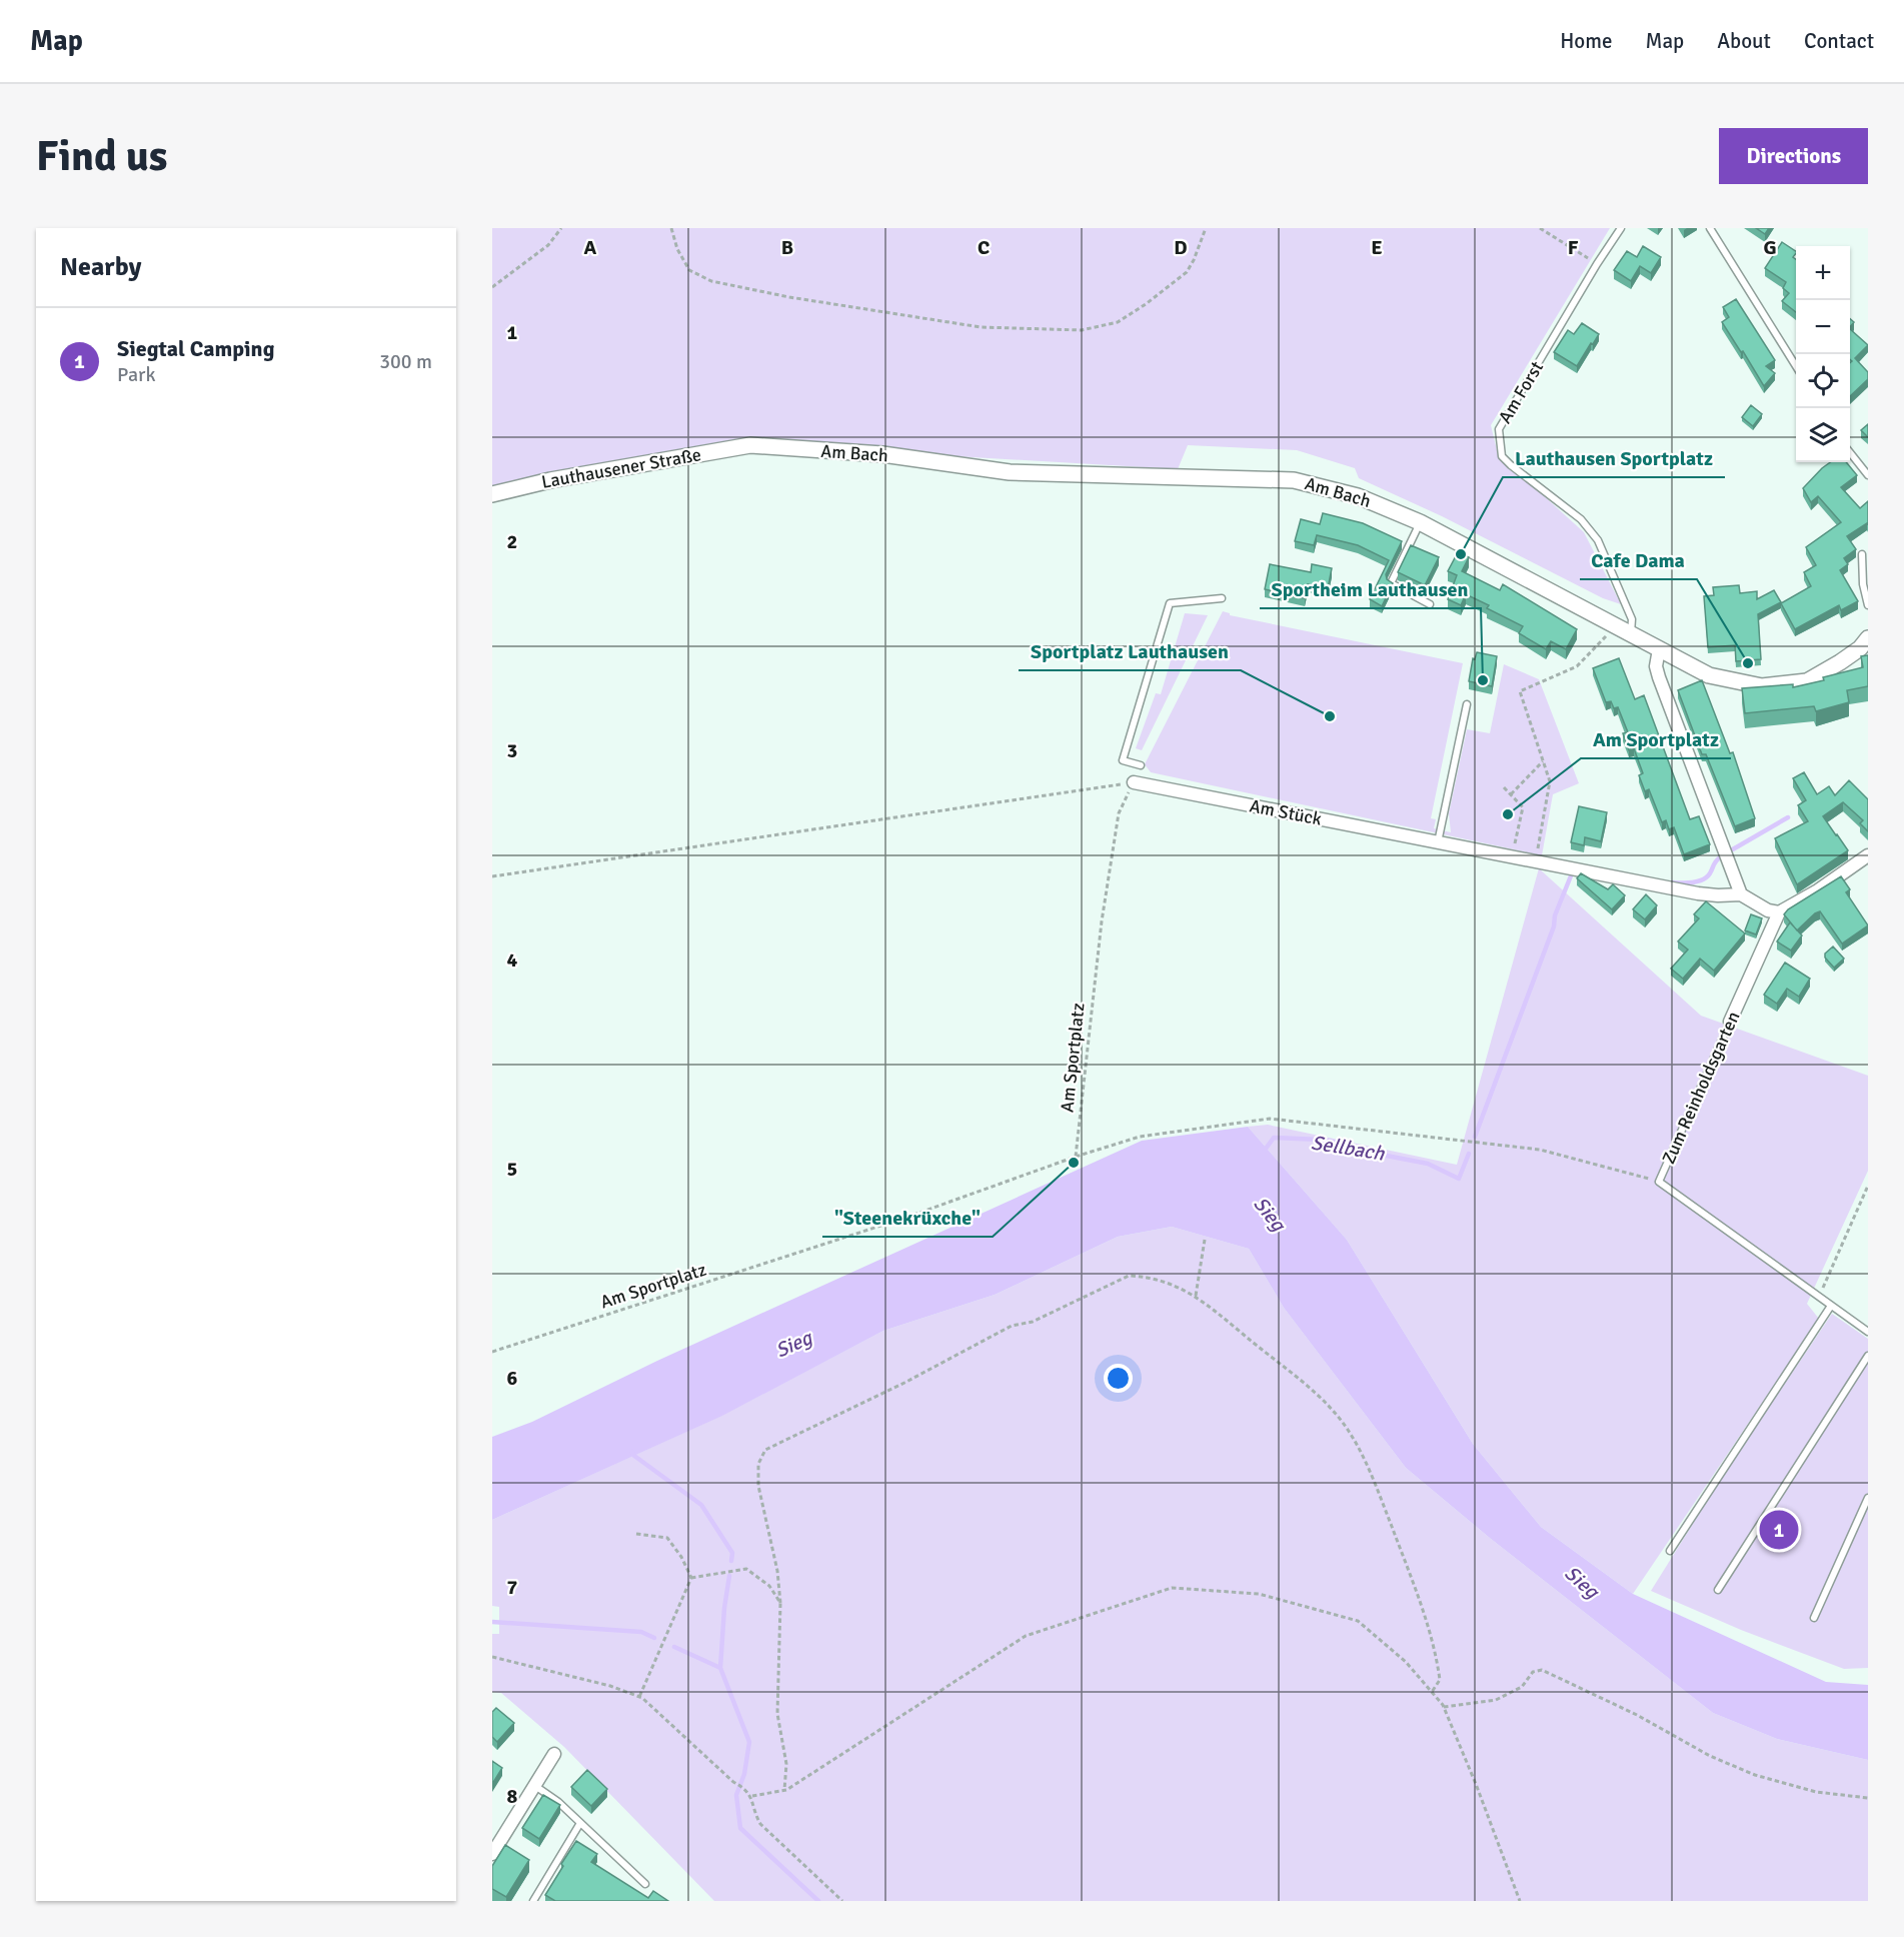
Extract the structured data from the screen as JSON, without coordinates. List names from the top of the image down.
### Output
{
  "streets": {
    "street": [
      "Am Bach",
      "Lauthausener Straße",
      "Am Stück",
      "Zum Reinholdsgarten"
    ],
    "lane": ["Am Forst"],
    "path": ["Am Sportplatz"]
  },
  "crossings": [
    ["Am Forst", "Am Bach"],
    ["Am Bach", "Lauthausener Straße"],
    ["Am Stück", "Am Sportplatz"],
    ["Am Sportplatz", "Zum Reinholdsgarten"]
  ],
  "water": ["Sellbach", "Sieg"],
  "places": [
    "Lauthausen Sportplatz",
    "Cafe Dama",
    "Sportheim Lauthausen",
    "Sportplatz Lauthausen",
    "Am Sportplatz",
    "\"Steenekrüxche\""
  ],
  "page": {
    "header": "Map",
    "nav": [
      "Home",
      "Map",
      "About",
      "Contact"
    ],
    "buttons": "Directions",
    "title": "Find us",
    "heading": "Nearby",
    "map_buttons": ["+", "−"],
    "list": [
      {
        "mark": "1",
        "name": "Siegtal Camping",
        "note": "Park",
        "value": "300 m"
      }
    ],
    "pins": "1"
  },
  "grid": {
    "columns": [
      "A",
      "B",
      "C",
      "D",
      "E",
      "F",
      "G"
    ],
    "rows": [
      "1",
      "2",
      "3",
      "4",
      "5",
      "6",
      "7",
      "8"
    ]
  }
}
